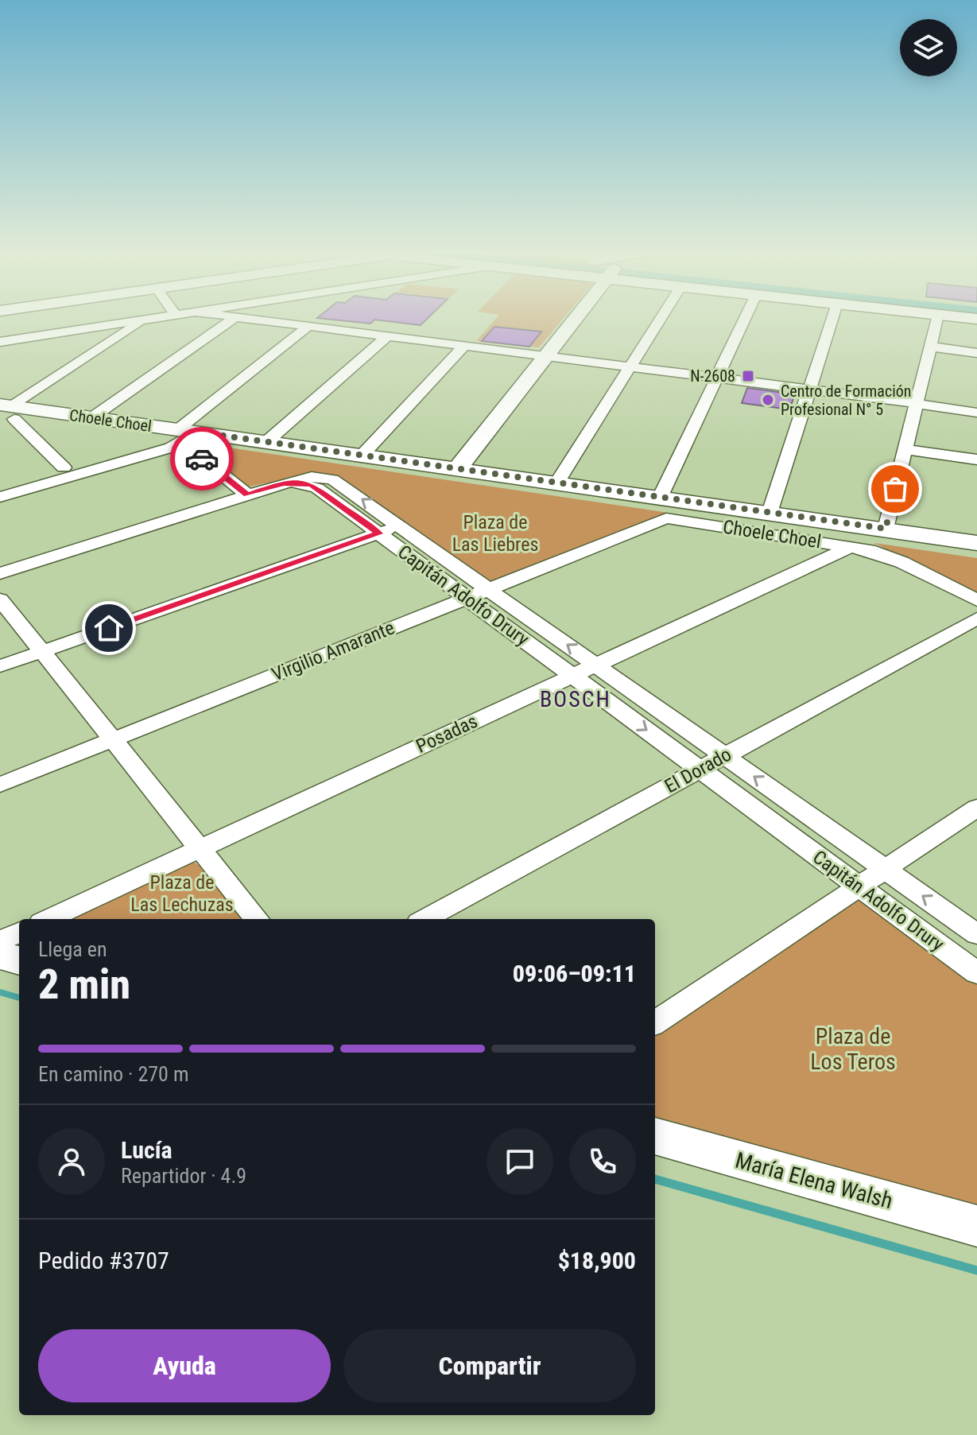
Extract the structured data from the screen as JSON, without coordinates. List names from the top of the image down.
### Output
{
  "streets": {
    "street": [
      "Choele Choel",
      "Capitán Adolfo Drury",
      "Virgilio Amarante",
      "Posadas",
      "El Dorado",
      "María Elena Walsh"
    ]
  },
  "crossings": [
    ["Choele Choel", "Virgilio Amarante"],
    ["Choele Choel", "Posadas"],
    ["Capitán Adolfo Drury", "Virgilio Amarante"],
    ["Capitán Adolfo Drury", "Posadas"],
    ["Capitán Adolfo Drury", "El Dorado"]
  ],
  "districts": ["BOSCH"],
  "parks": ["Plaza de Las Liebres", "Plaza de Las Lechuzas", "Plaza de Los Teros"],
  "places": {
    "transit": ["N-2608"],
    "other": ["Centro de Formación Profesional N° 5"]
  },
  "page": {
    "heading": ["2 min", "Llega en", "09:06–09:11"],
    "panel": [
      "Lucía",
      "Repartidor · 4.9",
      "Pedido #3707",
      "$18,900"
    ],
    "bar": "En camino · 270 m",
    "buttons": ["Ayuda", "Compartir"]
  }
}
